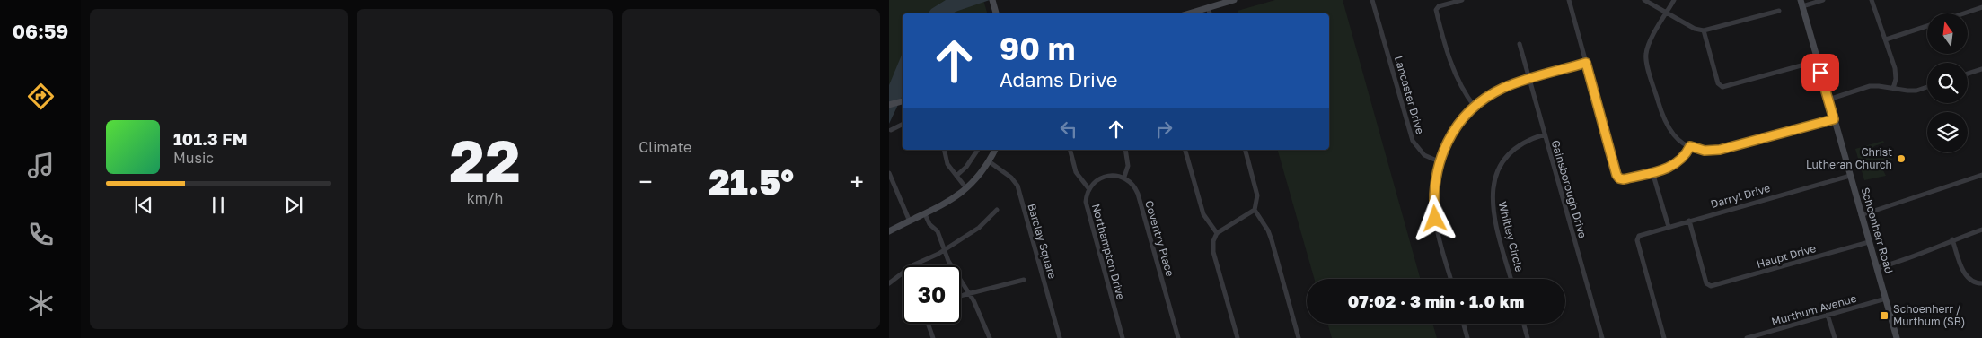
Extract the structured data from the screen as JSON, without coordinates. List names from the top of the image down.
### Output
{
  "streets": {
    "main road": ["Schoenherr Road"],
    "street": [
      "Lancaster Drive",
      "Gainsborough Drive",
      "Darryl Drive",
      "Whitley Circle",
      "Coventry Place",
      "Barclay Square",
      "Northampton Drive",
      "Haupt Drive",
      "Murthum Avenue"
    ]
  },
  "crossings": [
    ["Gainsborough Drive", "Whitley Circle"],
    ["Darryl Drive", "Schoenherr Road"],
    ["Darryl Drive", "Haupt Drive"],
    ["Schoenherr Road", "Haupt Drive"],
    ["Schoenherr Road", "Murthum Avenue"]
  ],
  "places": {
    "other": ["Christ Lutheran Church"],
    "transit": ["Schoenherr / Murthum (SB)"]
  },
  "north": "top",
  "page": {
    "tabs": "06:59",
    "tile": [
      ["22", "km/h"],
      "Climate"
    ],
    "turn": ["90 m", "Adams Drive"],
    "song": ["101.3 FM", "Music"],
    "heat": ["−", "21.5°", "+"],
    "limit": "30",
    "trip": "07:02 · 3 min · 1.0 km"
  }
}
